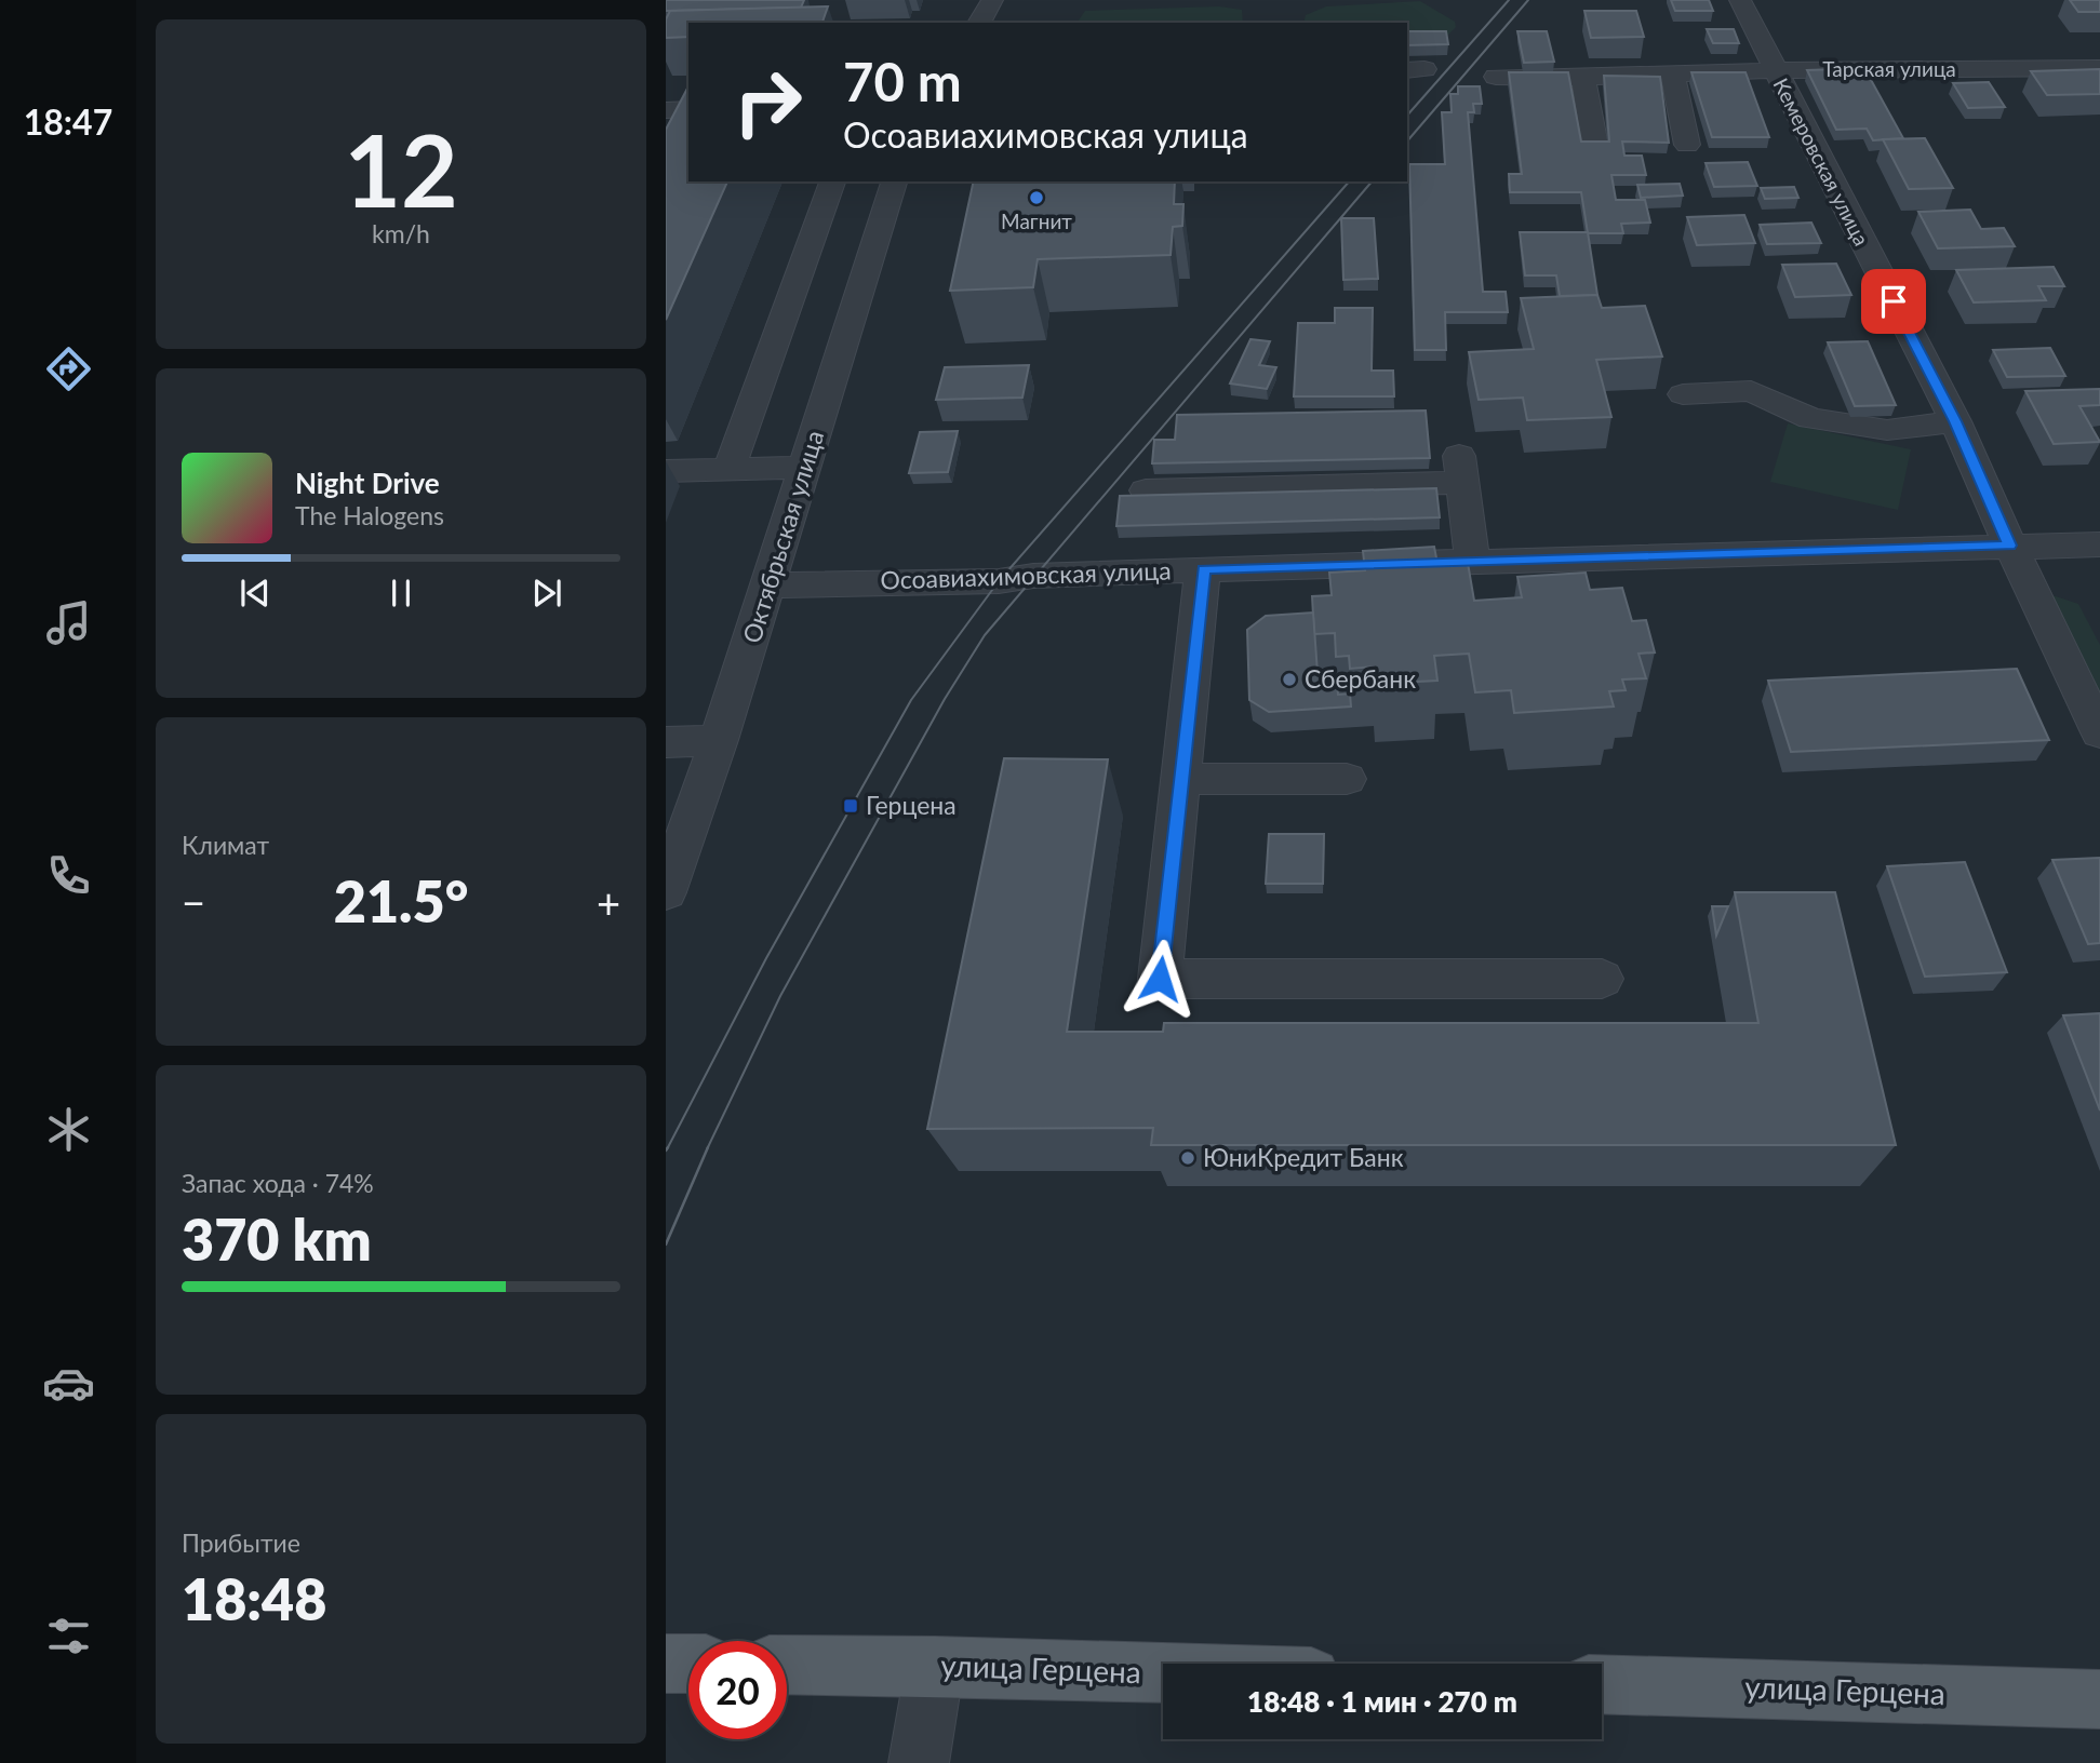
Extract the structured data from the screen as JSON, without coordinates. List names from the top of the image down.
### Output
{
  "streets": {
    "main road": ["улица Герцена"],
    "street": [
      "Тарская улица",
      "Кемеровская улица",
      "Октябрьская улица",
      "Осоавиахимовская улица"
    ]
  },
  "crossings": [
    ["Тарская улица", "Кемеровская улица"],
    ["Кемеровская улица", "Осоавиахимовская улица"],
    ["Октябрьская улица", "Осоавиахимовская улица"]
  ],
  "places": {
    "other": ["Магнит", "Сбербанк", "ЮниКредит Банк"],
    "transit": ["Герцена"]
  },
  "page": {
    "tabs": "18:47",
    "tile": [
      ["12", "km/h"],
      "Климат",
      ["Запас хода · 74%", "370 km"],
      ["Прибытие", "18:48"]
    ],
    "turn": ["70 m", "Осоавиахимовская улица"],
    "song": ["Night Drive", "The Halogens"],
    "heat": ["−", "21.5°", "+"],
    "limit": "20",
    "trip": "18:48 · 1 мин · 270 m"
  }
}
